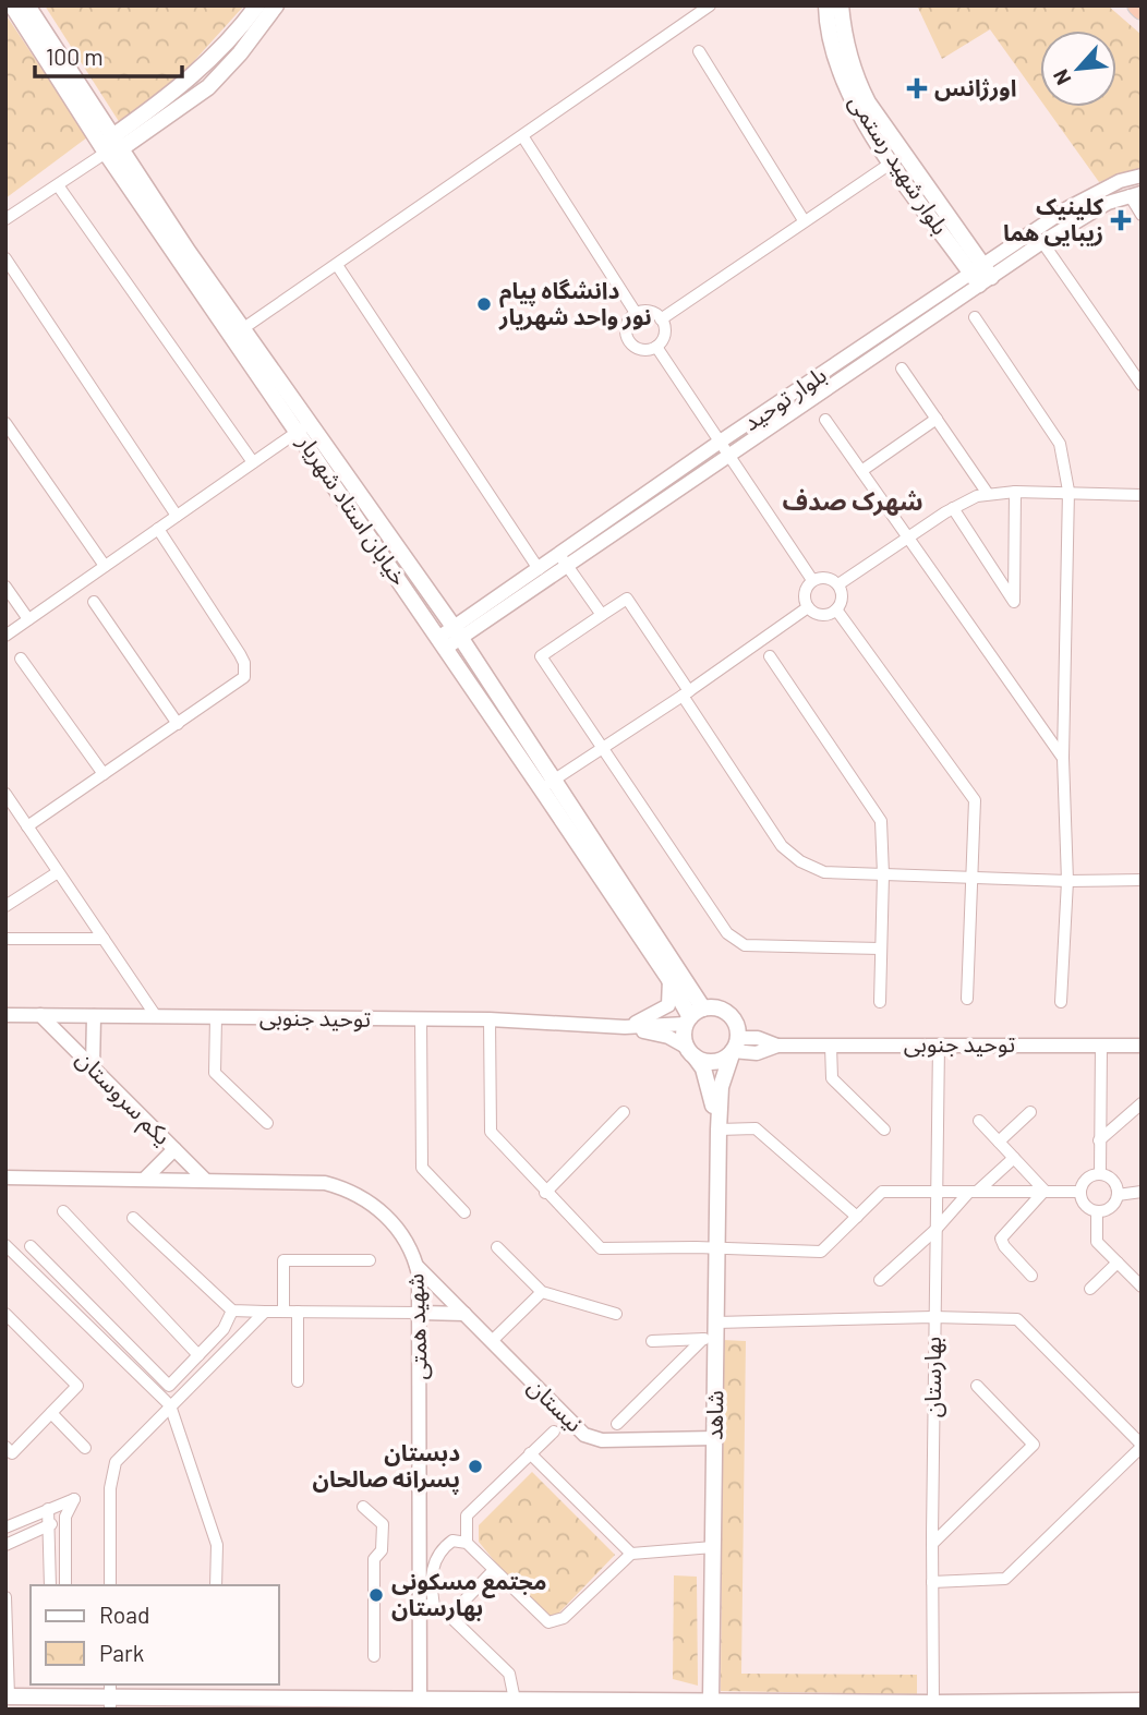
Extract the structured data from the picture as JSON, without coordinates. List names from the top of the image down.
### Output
{
  "streets": {
    "main road": ["بلوار شهید رستمی", "خیابان استاد شهریار", "شاهد"],
    "street": [
      "بلوار توحید",
      "توحید جنوبی",
      "یکم سروستان",
      "شهید همتی",
      "بهارستان",
      "نيستان"
    ]
  },
  "crossings": [
    ["بلوار شهید رستمی", "بلوار توحید"],
    ["بلوار توحید", "خیابان استاد شهریار"],
    ["خیابان استاد شهریار", "توحید جنوبی"],
    ["توحید جنوبی", "یکم سروستان"],
    ["توحید جنوبی", "بهارستان"],
    ["یکم سروستان", "شهید همتی"],
    ["شهید همتی", "نيستان"],
    ["نيستان", "شاهد"]
  ],
  "districts": ["شهرک صدف"],
  "places": {
    "health": ["اورژانس", "کلینیک زیبایی هما"],
    "other": ["دانشگاه پیام نور واحد شهریار", "دبستان پسرانه صالحان", "مجتمع مسکونی بهارستان"]
  },
  "legend": ["Road", "Park"],
  "scale_bar": "100 m",
  "north": "bottom left"
}
